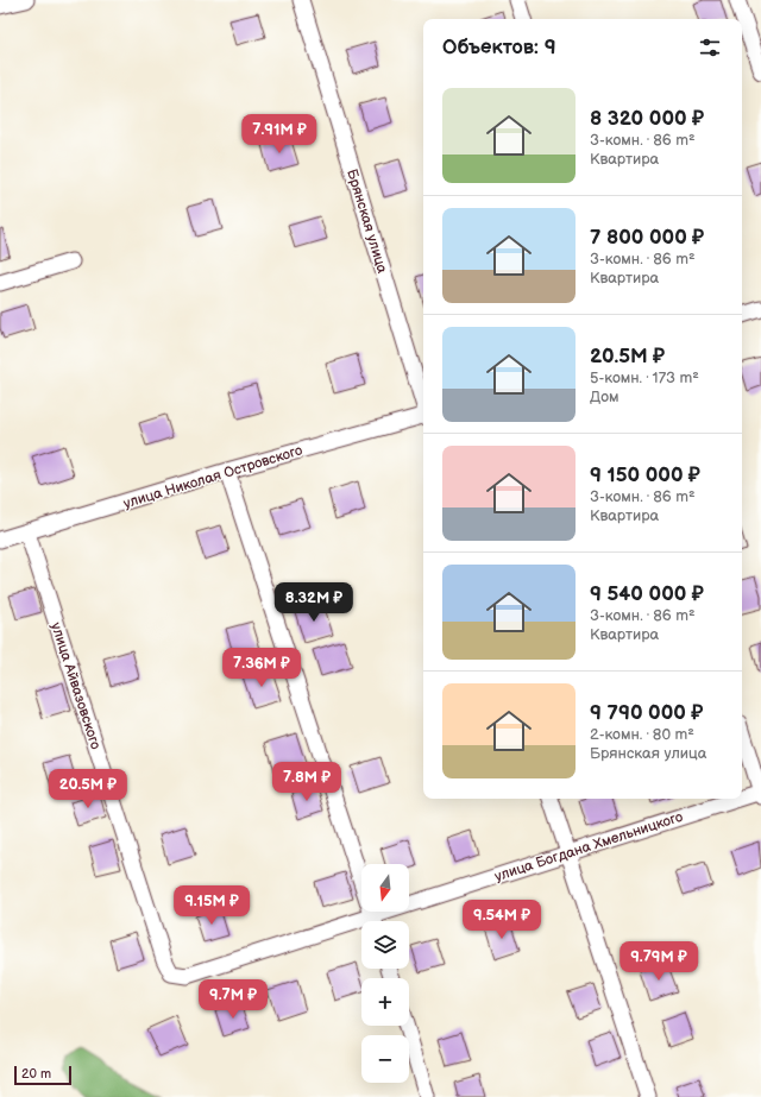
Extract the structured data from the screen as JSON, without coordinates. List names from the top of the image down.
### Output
{
  "streets": {
    "street": [
      "Брянская улица",
      "улица Николая Островского",
      "улица Айвазовского",
      "улица Богдана Хмельницкого"
    ]
  },
  "crossings": [
    ["улица Николая Островского", "улица Айвазовского"],
    ["улица Айвазовского", "улица Богдана Хмельницкого"]
  ],
  "scale_bar": "20 m",
  "north": "bottom",
  "page": {
    "heading": "Объектов: 9",
    "list": [
      {
        "name": "8 320 000 ₽",
        "note": "3-комн. · 86 m² · Квартира"
      },
      {
        "name": "7 800 000 ₽",
        "note": "3-комн. · 86 m² · Квартира"
      },
      {
        "name": "20.5M ₽",
        "note": "5-комн. · 173 m² · Дом"
      },
      {
        "name": "9 150 000 ₽",
        "note": "3-комн. · 86 m² · Квартира"
      },
      {
        "name": "9 540 000 ₽",
        "note": "3-комн. · 86 m² · Квартира"
      },
      {
        "name": "9 790 000 ₽",
        "note": "2-комн. · 80 m² · Брянская улица"
      }
    ],
    "price": [
      "7.91M ₽",
      "8.32M ₽",
      "7.36M ₽",
      "7.8M ₽",
      "20.5M ₽",
      "9.15M ₽",
      "9.54M ₽",
      "9.79M ₽",
      "9.7M ₽"
    ],
    "map_buttons": ["+", "−"],
    "scale": "20 m"
  }
}
